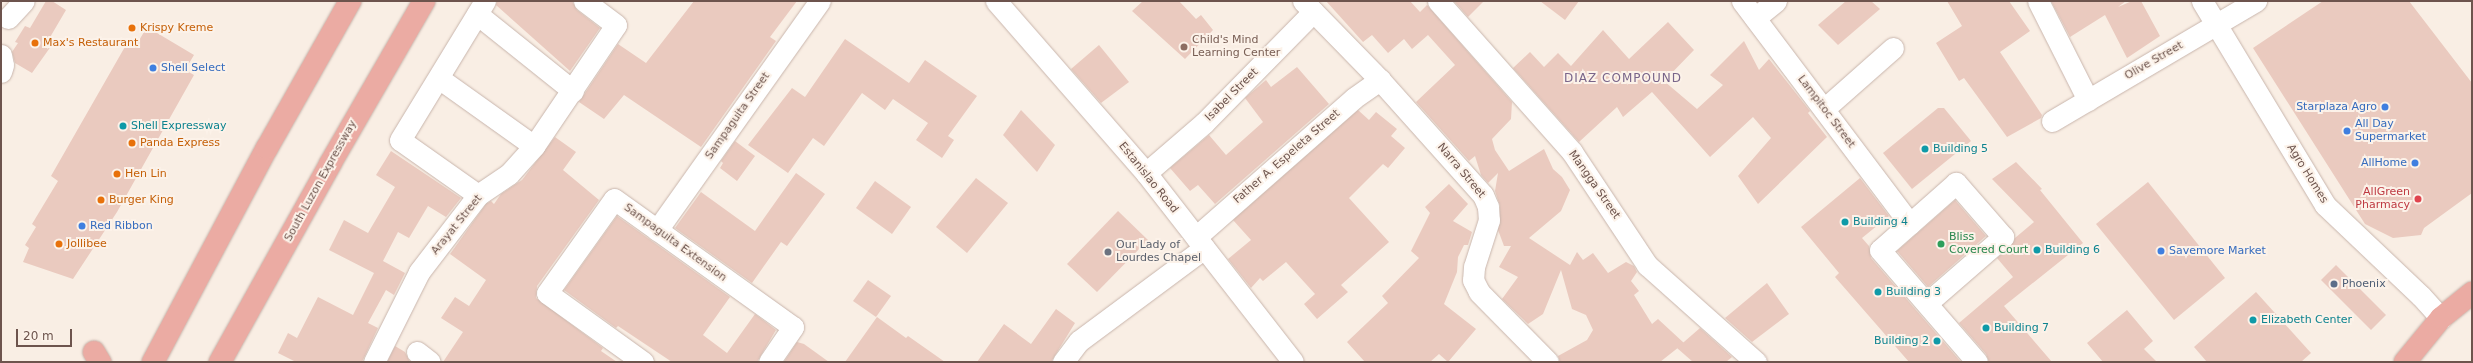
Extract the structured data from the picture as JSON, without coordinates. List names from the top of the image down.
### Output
{
  "streets": {
    "highway": ["South Luzon Expressway"],
    "street": [
      "Olive Street",
      "Isabel Street",
      "Lampitoc Street",
      "Sampaguita Street",
      "Father A. Espeleta Street",
      "Narra Street",
      "Agro Homes",
      "Estanislao Road",
      "Mangga Street",
      "Arayat Street",
      "Sampaguita Extension"
    ]
  },
  "crossings": [
    ["Olive Street", "Agro Homes"],
    ["Isabel Street", "Narra Street"],
    ["Isabel Street", "Estanislao Road"],
    ["Sampaguita Street", "Sampaguita Extension"],
    ["Father A. Espeleta Street", "Narra Street"],
    ["Father A. Espeleta Street", "Estanislao Road"]
  ],
  "districts": ["DIAZ COMPOUND"],
  "places": [
    "Krispy Kreme",
    "Max's Restaurant",
    "Child's Mind Learning Center",
    "Shell Select",
    "Starplaza Agro",
    "Shell Expressway",
    "All Day Supermarket",
    "Panda Express",
    "Building 5",
    "AllHome",
    "Hen Lin",
    "AllGreen Pharmacy",
    "Burger King",
    "Building 4",
    "Red Ribbon",
    "Jollibee",
    "Bliss Covered Court",
    "Building 6",
    "Savemore Market",
    "Our Lady of Lourdes Chapel",
    "Phoenix",
    "Building 3",
    "Elizabeth Center",
    "Building 7",
    "Building 2"
  ],
  "scale_bar": "20 m"
}
